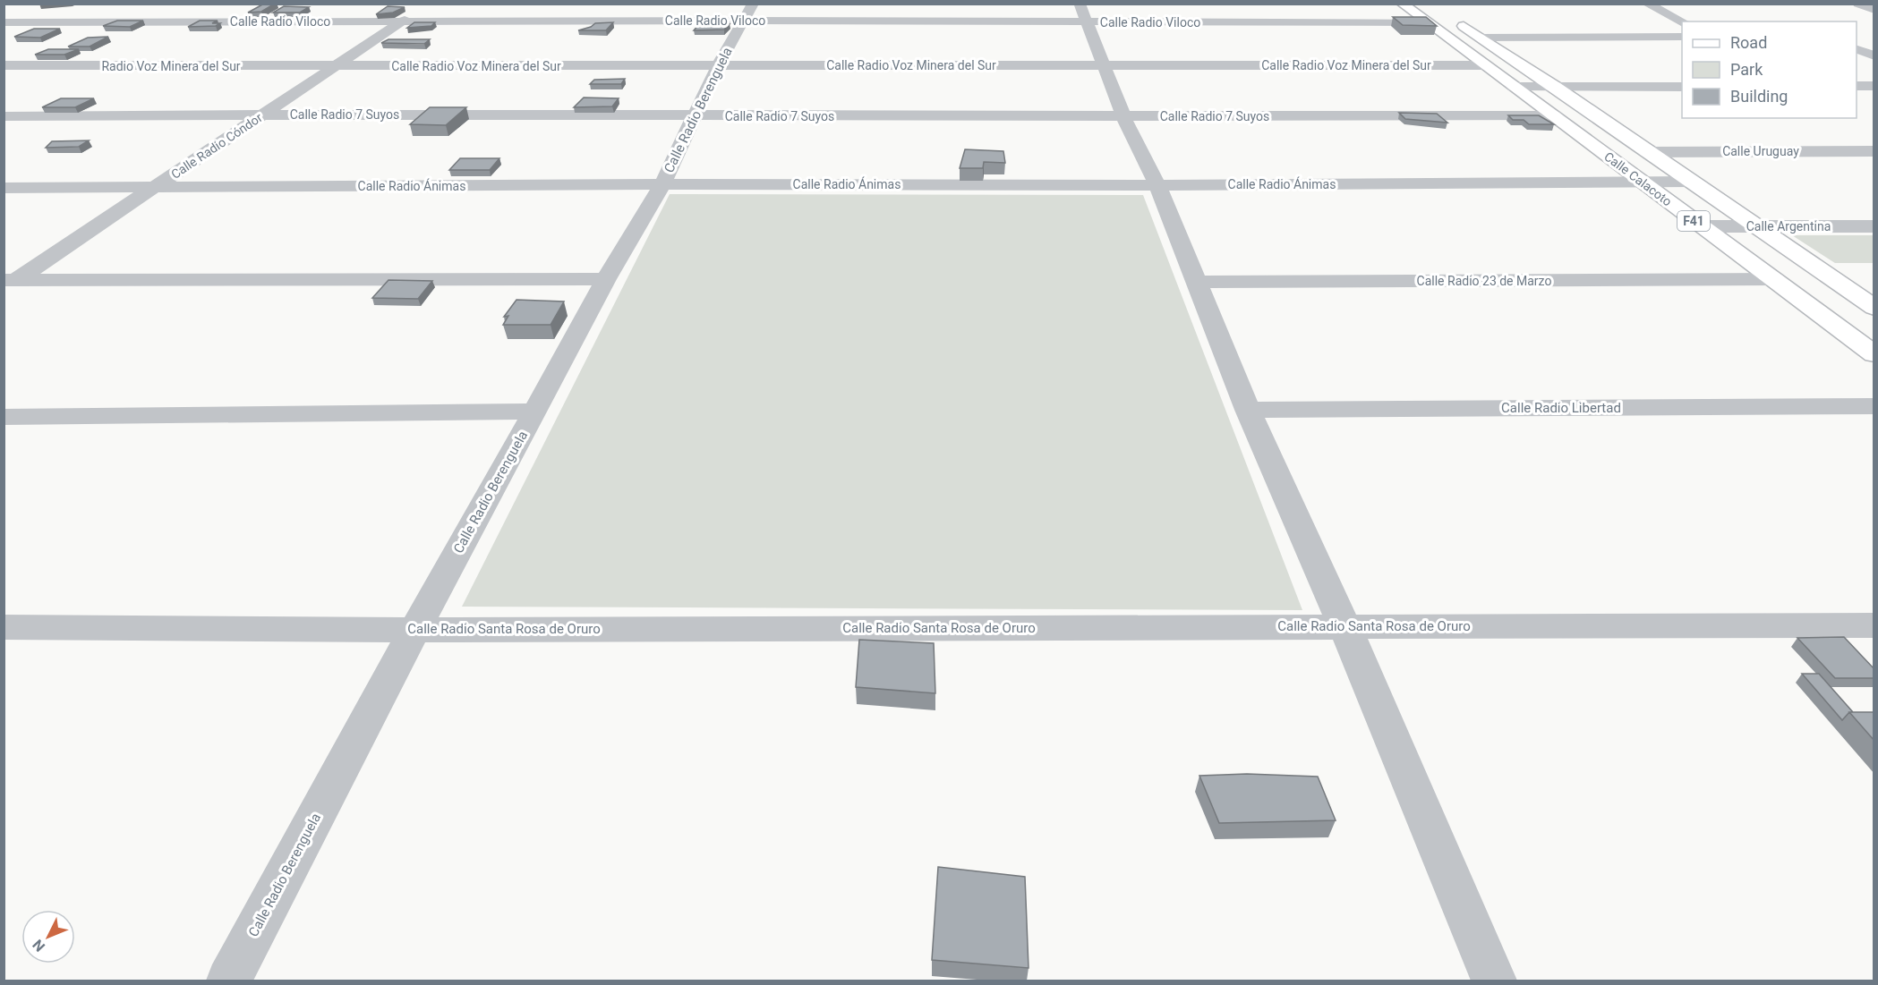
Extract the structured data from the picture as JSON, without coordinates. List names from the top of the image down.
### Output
{
  "streets": {
    "main road": ["Calle Calacoto", "F41"],
    "street": [
      "Calle Radio Viloco",
      "Calle Radio Voz Minera del Sur",
      "Radio Voz Minera del Sur",
      "Calle Radio Berenguela",
      "Calle Radio 7 Suyos",
      "Calle Radio Cóndor",
      "Calle Uruguay",
      "Calle Radio Ánimas",
      "Calle Argentina",
      "Calle Radio 23 de Marzo",
      "Calle Radio Libertad",
      "Calle Radio Santa Rosa de Oruro"
    ]
  },
  "crossings": [
    ["Calle Radio Viloco", "Calle Radio Berenguela"],
    ["Calle Radio Viloco", "Calle Radio Cóndor"],
    ["Calle Radio Viloco", "Calle Calacoto"],
    ["Calle Radio Voz Minera del Sur", "Radio Voz Minera del Sur"],
    ["Calle Radio Voz Minera del Sur", "Calle Radio Berenguela"],
    ["Calle Radio Voz Minera del Sur", "Calle Radio Cóndor"],
    ["Calle Radio Voz Minera del Sur", "Calle Calacoto"],
    ["Radio Voz Minera del Sur", "Calle Radio Cóndor"],
    ["Calle Radio Berenguela", "Calle Radio 7 Suyos"],
    ["Calle Radio Berenguela", "Calle Radio Ánimas"],
    ["Calle Radio Berenguela", "Calle Radio Santa Rosa de Oruro"],
    ["Calle Radio 7 Suyos", "Calle Radio Cóndor"],
    ["Calle Radio 7 Suyos", "Calle Calacoto"],
    ["Calle Radio Cóndor", "Calle Radio Ánimas"],
    ["Calle Uruguay", "Calle Calacoto"],
    ["Calle Calacoto", "Calle Radio Ánimas"],
    ["Calle Calacoto", "Calle Argentina"],
    ["Calle Calacoto", "Calle Radio 23 de Marzo"]
  ],
  "legend": ["Road", "Park", "Building"],
  "north": "bottom left"
}
